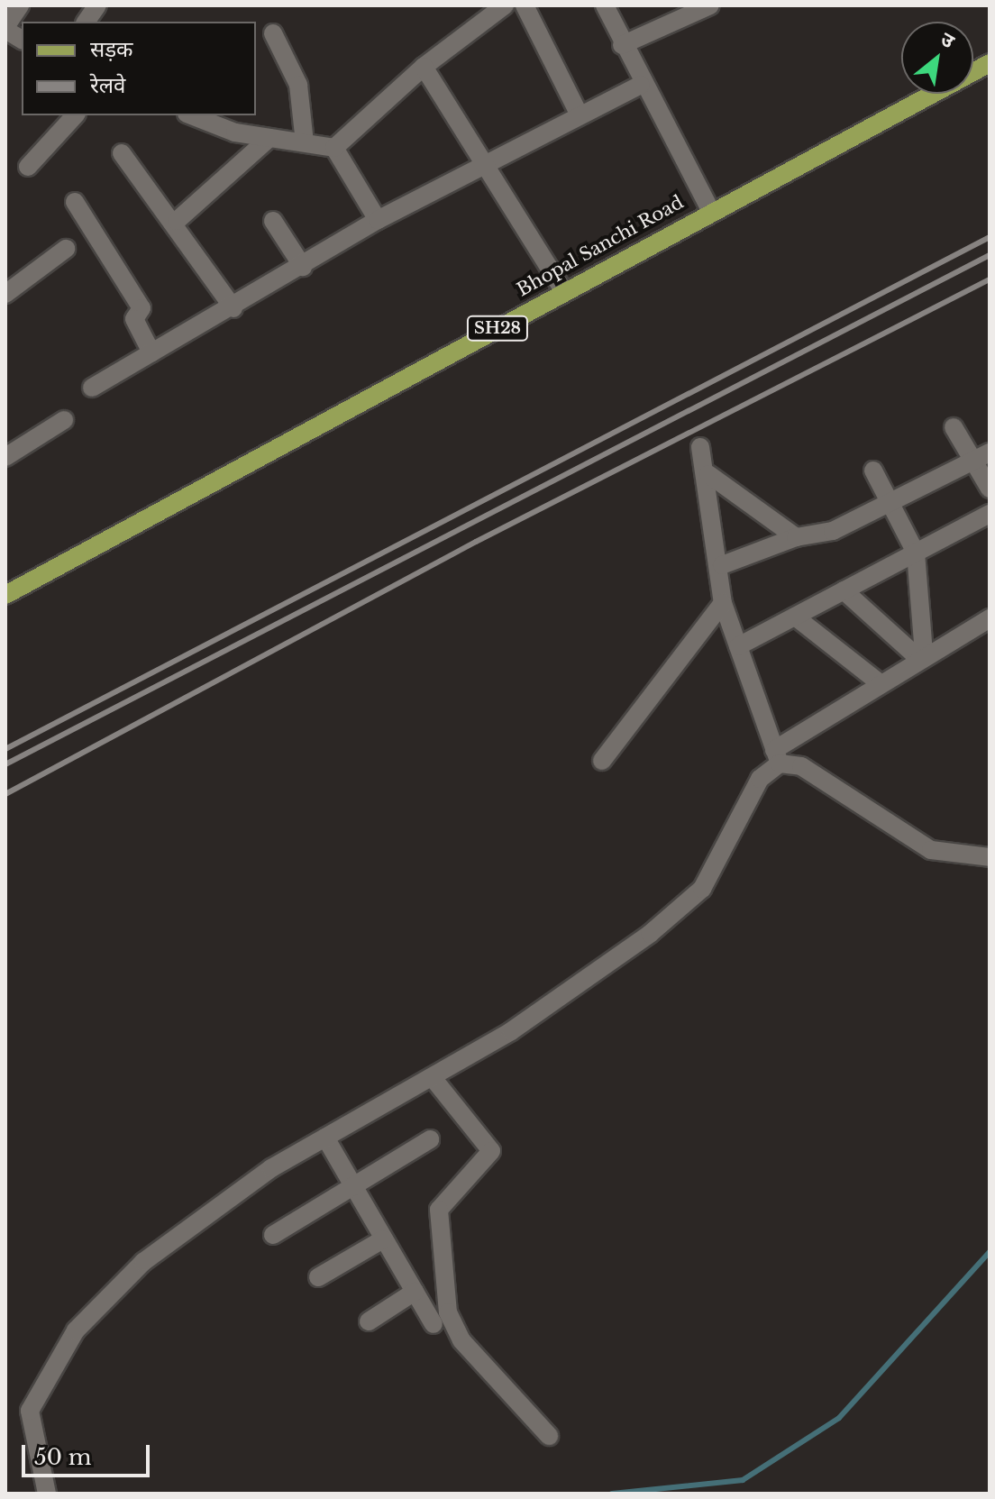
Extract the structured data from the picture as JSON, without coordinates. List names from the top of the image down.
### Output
{
  "streets": {
    "main road": ["Bhopal Sanchi Road", "SH28"]
  },
  "legend": ["सड़क", "रेलवे"],
  "scale_bar": "50 m",
  "north": "top right"
}
